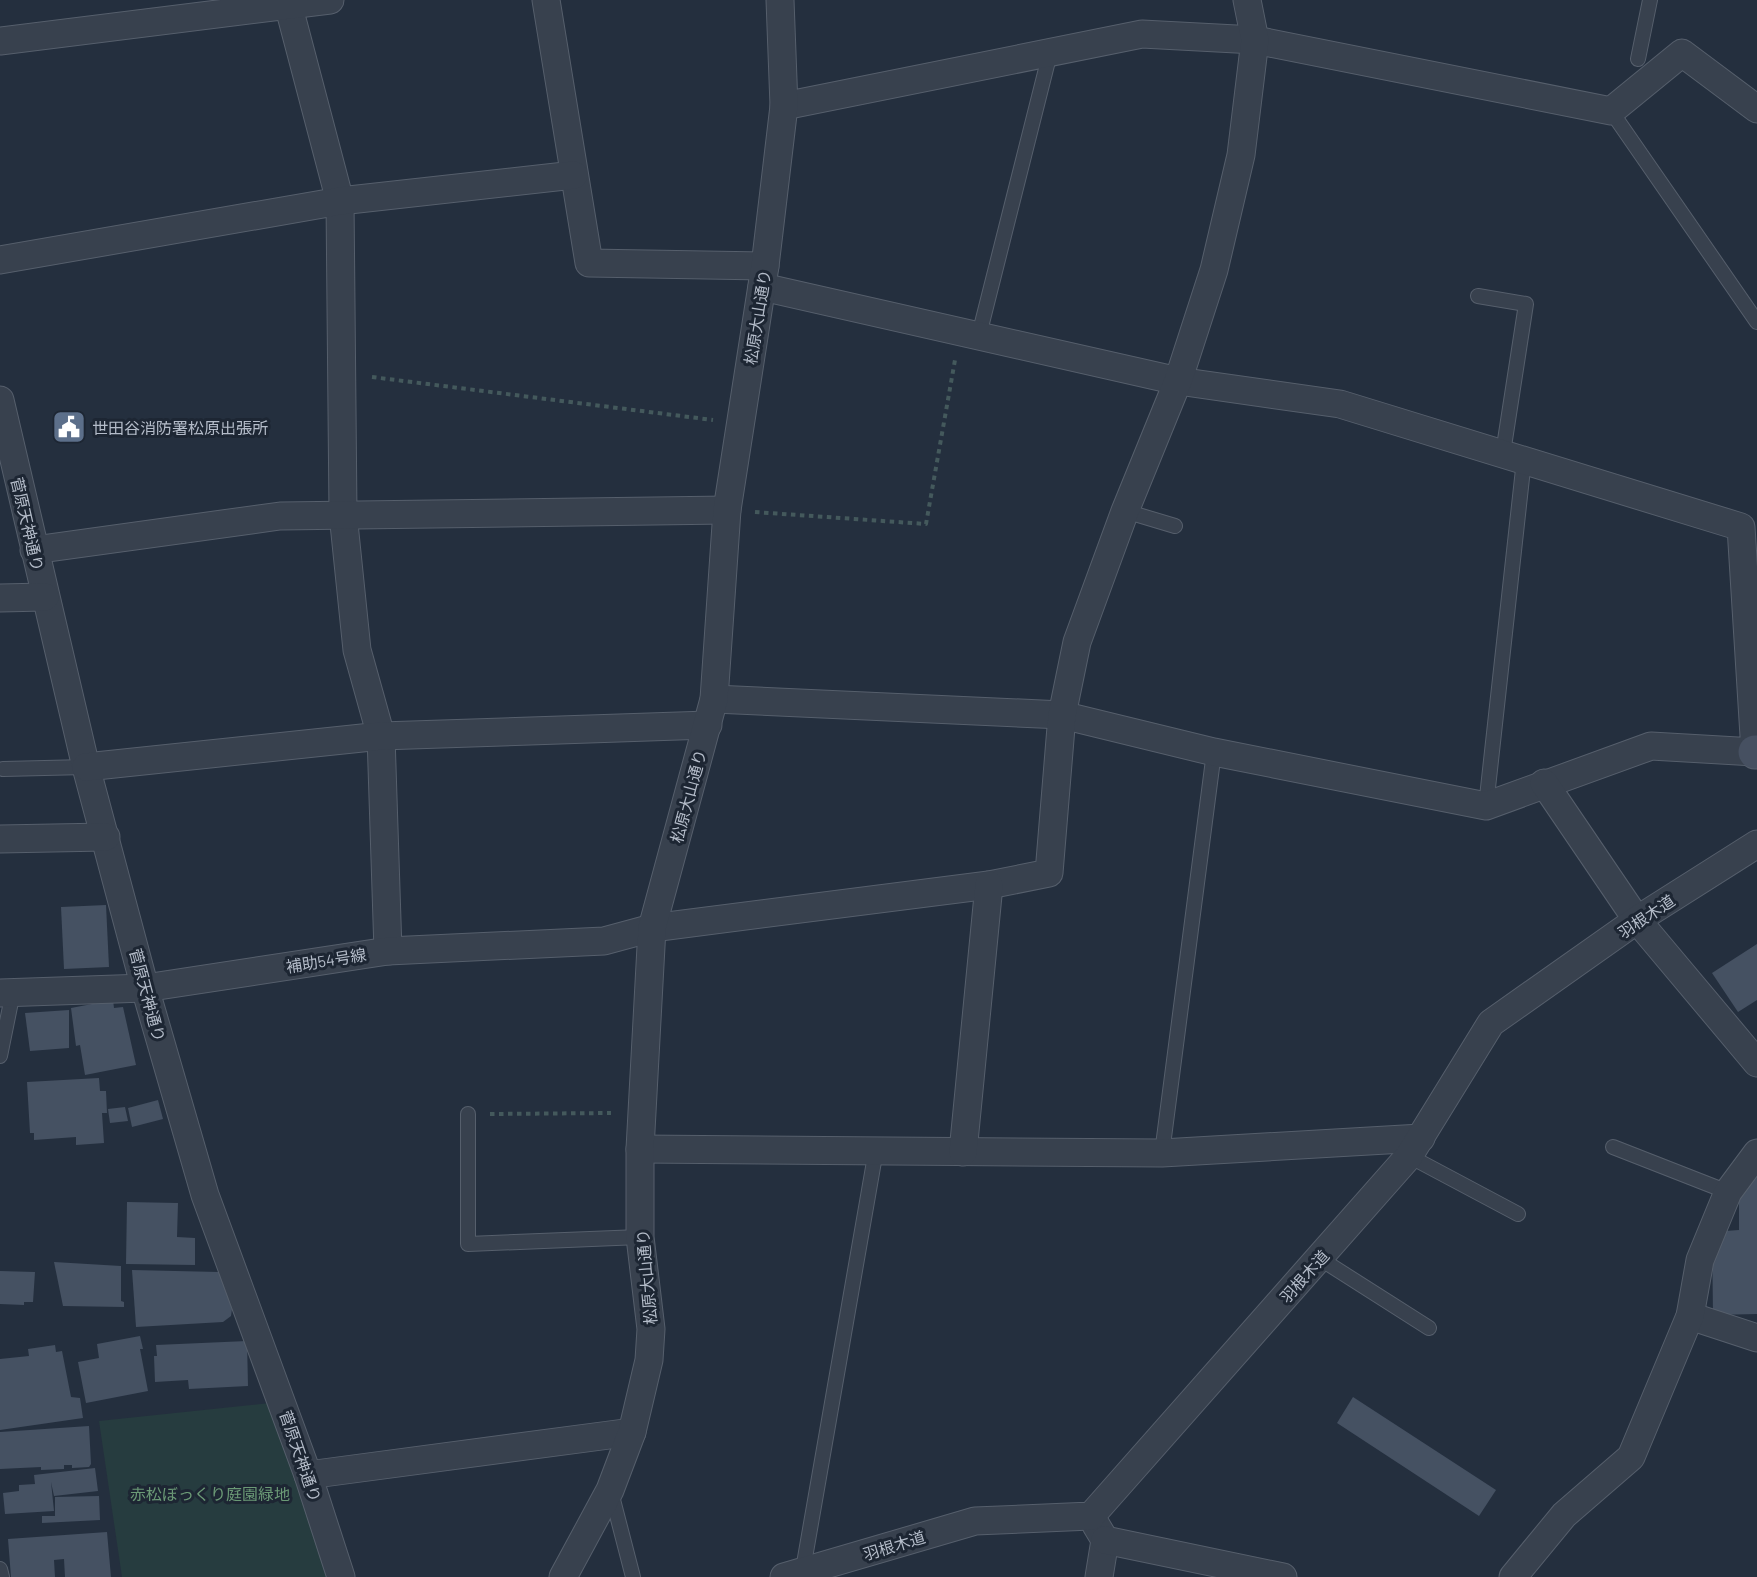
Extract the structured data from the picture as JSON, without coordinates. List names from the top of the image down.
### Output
{
  "streets": {
    "street": [
      "松原大山通り",
      "菅原天神通り",
      "羽根木道",
      "補助54号線"
    ]
  },
  "crossings": [
    ["松原大山通り", "補助54号線"],
    ["菅原天神通り", "補助54号線"]
  ],
  "parks": ["赤松ぼっくり庭園緑地"],
  "places": {
    "public building": ["世田谷消防署松原出張所"]
  }
}
